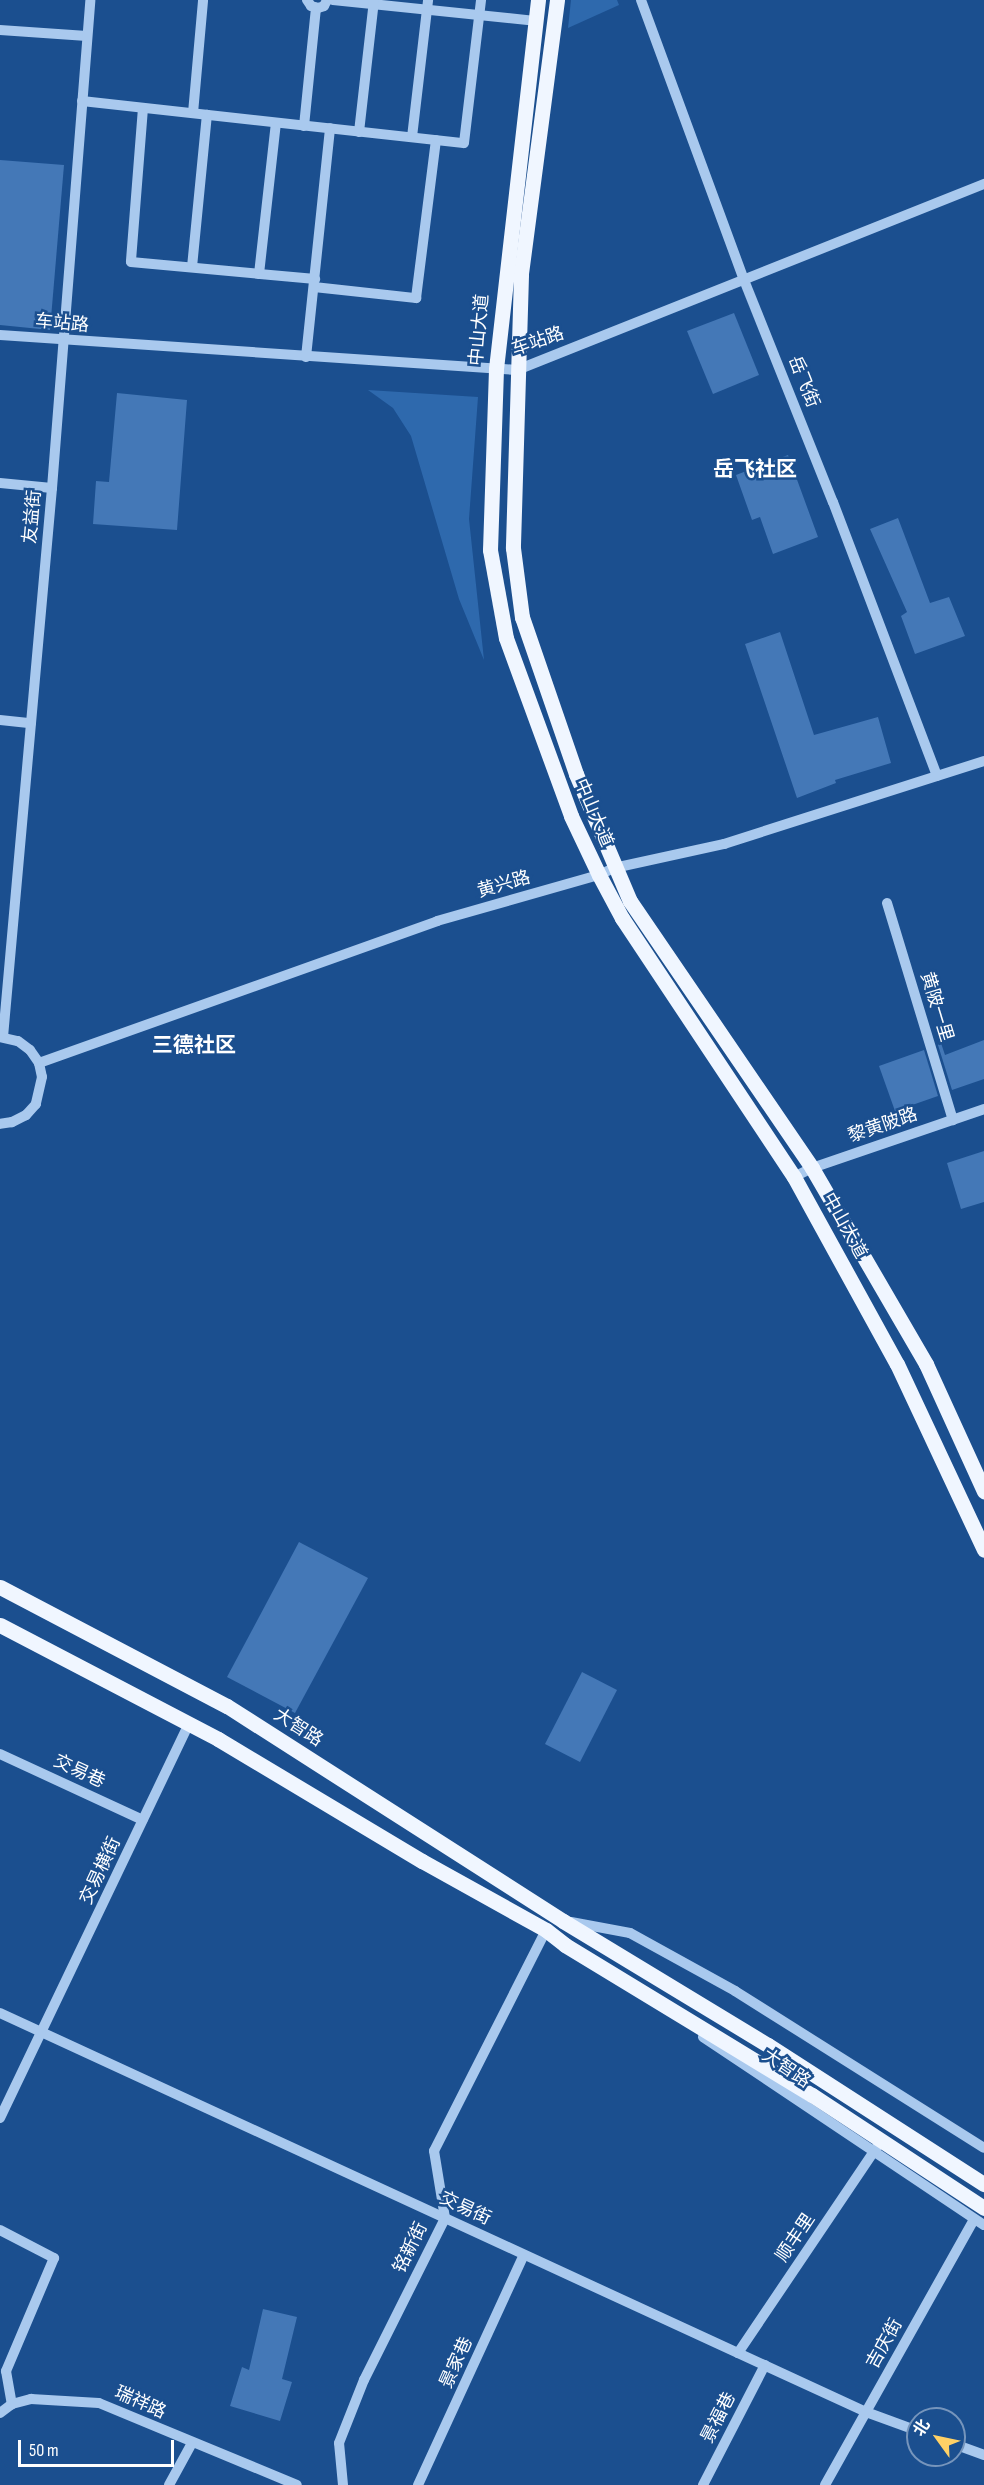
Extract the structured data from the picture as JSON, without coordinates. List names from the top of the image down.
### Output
{
  "streets": {
    "main road": ["中山大道", "大智路"],
    "street": [
      "车站路",
      "岳飞街",
      "友益街",
      "黄兴路",
      "黄陂一里",
      "黎黄陂路",
      "交易巷",
      "交易横街",
      "交易街",
      "顺丰里",
      "铭新街",
      "吉庆街",
      "景家巷",
      "瑞祥路",
      "景福巷"
    ]
  },
  "crossings": [
    ["车站路", "中山大道"],
    ["车站路", "岳飞街"],
    ["车站路", "友益街"],
    ["中山大道", "黄兴路"],
    ["中山大道", "黎黄陂路"],
    ["岳飞街", "黄兴路"],
    ["黄陂一里", "黎黄陂路"],
    ["大智路", "交易横街"],
    ["大智路", "顺丰里"],
    ["大智路", "铭新街"],
    ["大智路", "吉庆街"],
    ["交易巷", "交易横街"],
    ["交易横街", "交易街"],
    ["交易街", "顺丰里"],
    ["交易街", "铭新街"],
    ["交易街", "吉庆街"],
    ["交易街", "景家巷"],
    ["交易街", "景福巷"]
  ],
  "districts": ["岳飞社区", "三德社区"],
  "scale_bar": "50 m",
  "north": "top left"
}
